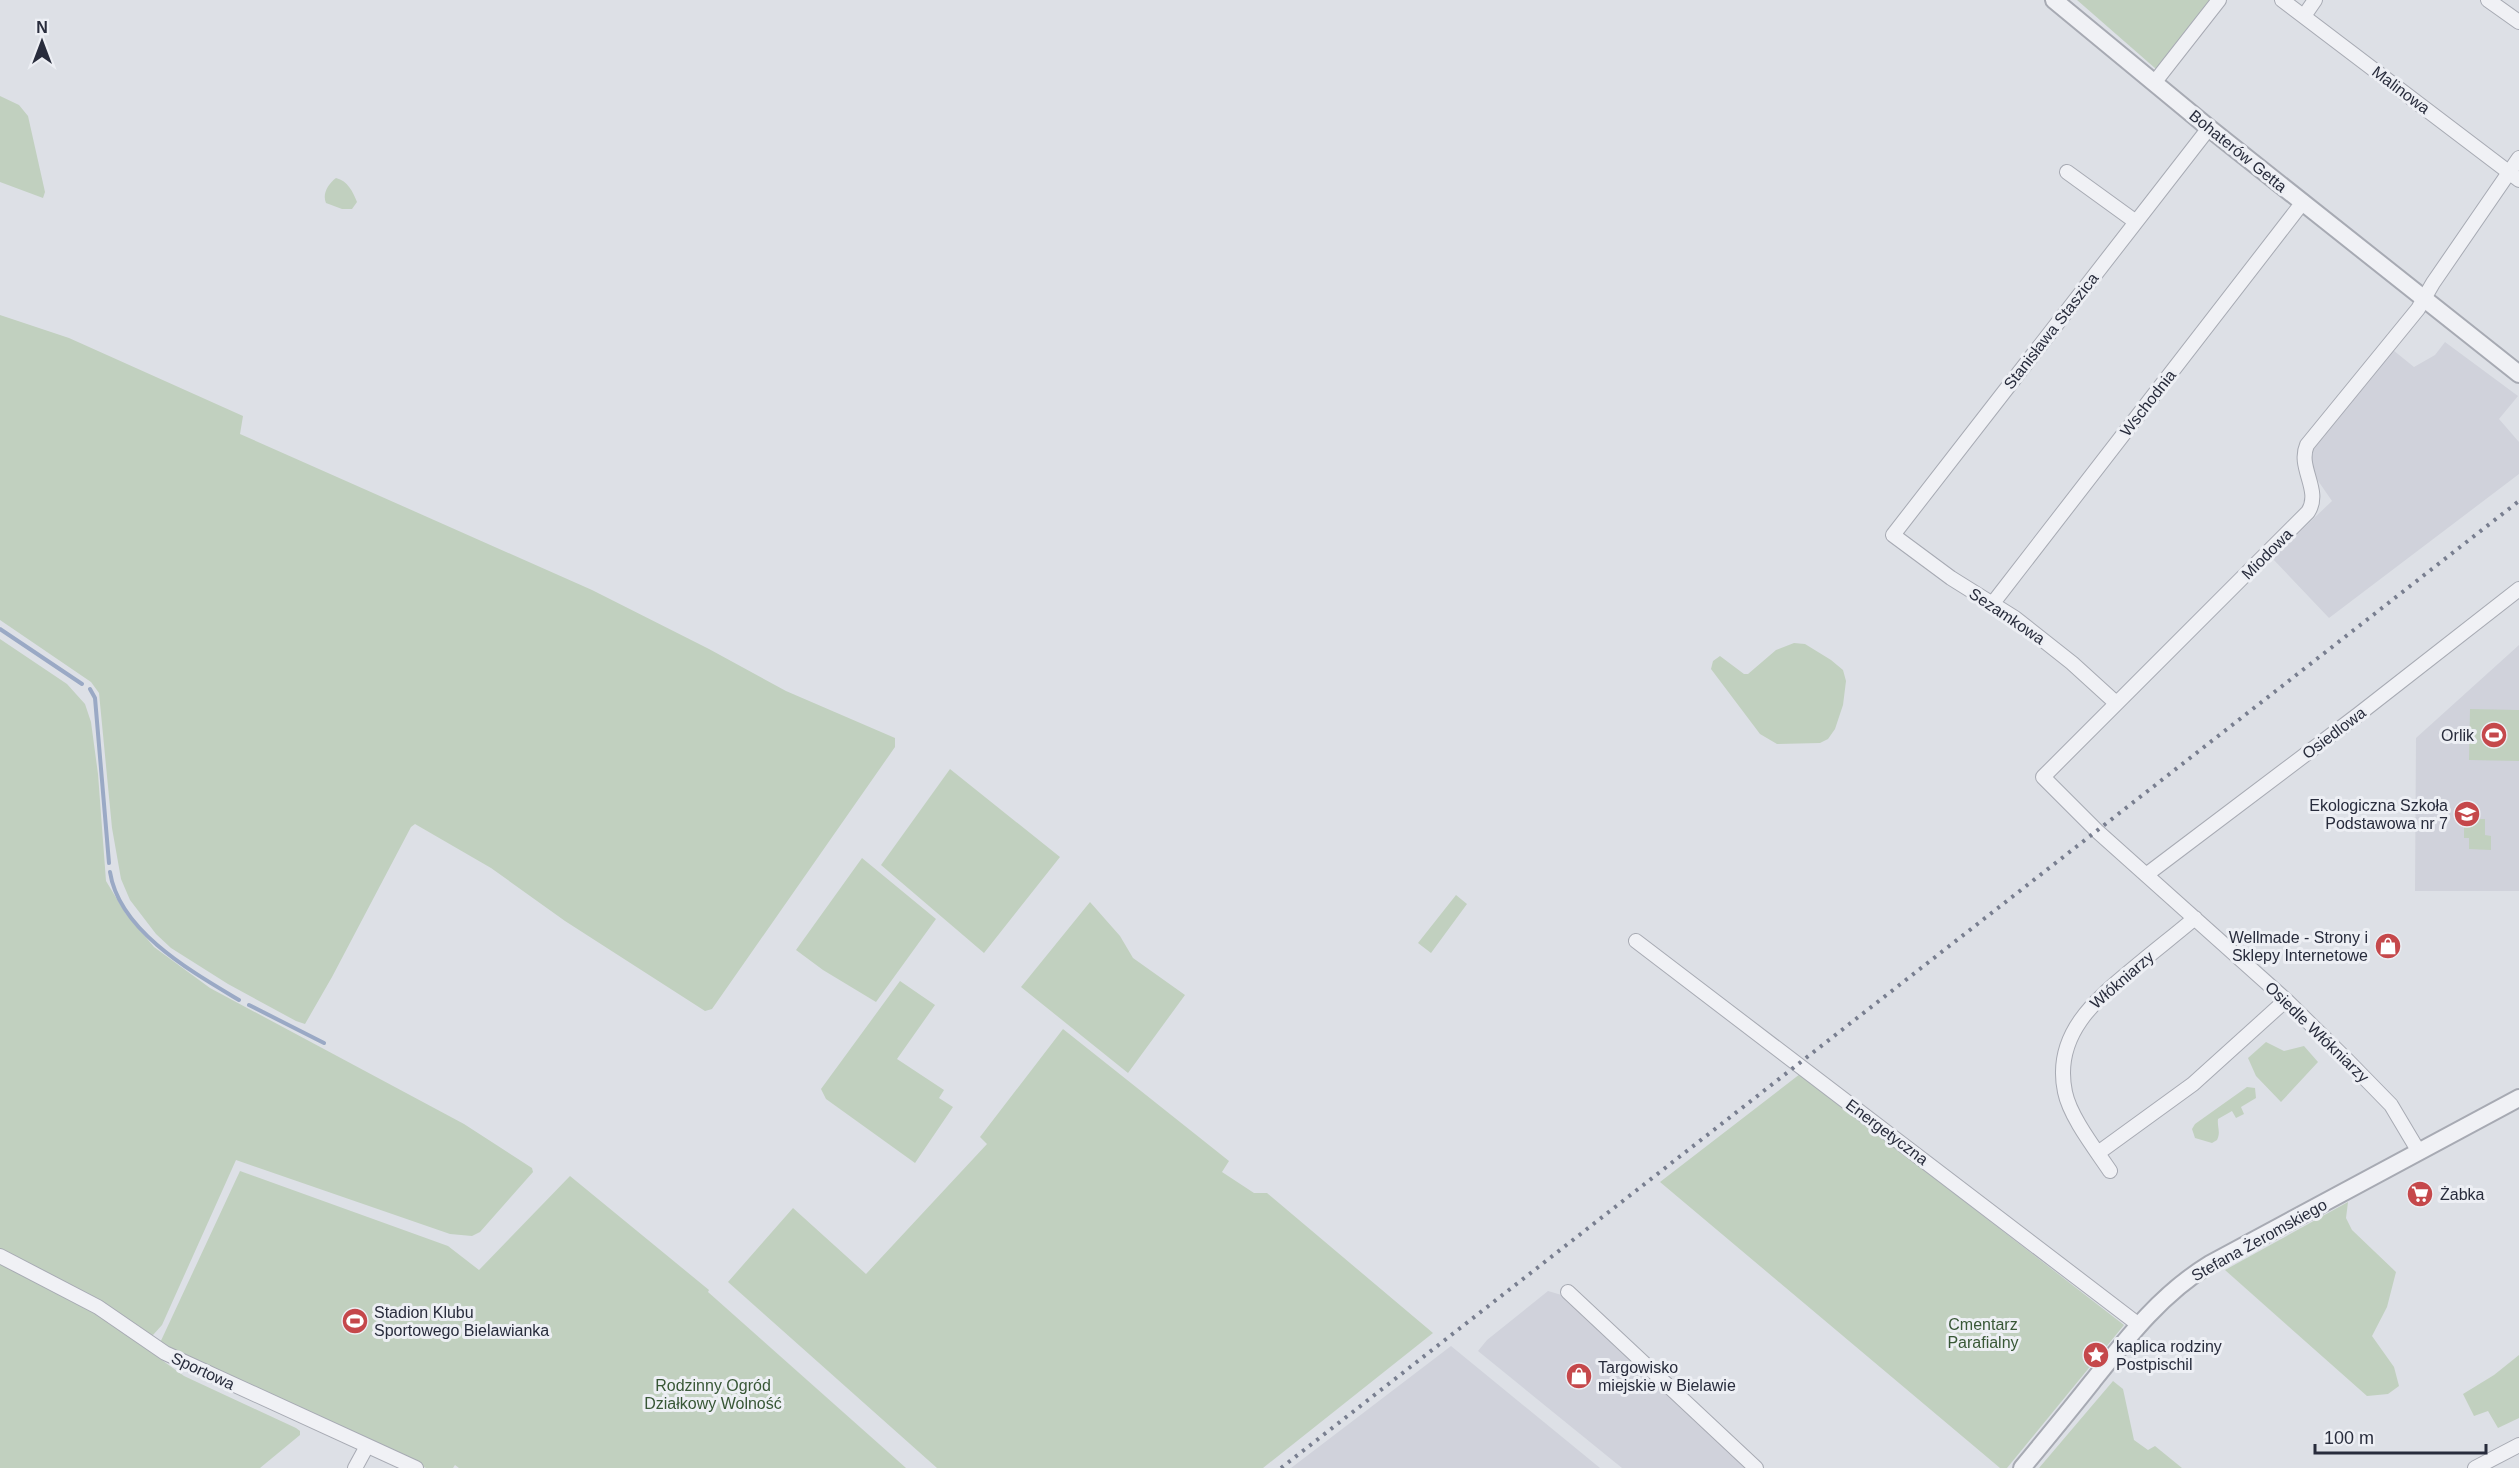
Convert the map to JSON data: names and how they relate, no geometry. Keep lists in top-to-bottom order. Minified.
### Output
{"streets":{"street":["Malinowa","Bohaterów Getta","Stanisława Staszica","Wschodnia","Miodowa","Sezamkowa","Osiedlowa","Włókniarzy","Osiedle Włókniarzy","Energetyczna","Stefana Żeromskiego","Sportowa"]},"crossings":[["Bohaterów Getta","Stanisława Staszica"],["Bohaterów Getta","Wschodnia"],["Bohaterów Getta","Miodowa"],["Stanisława Staszica","Sezamkowa"],["Wschodnia","Sezamkowa"],["Miodowa","Sezamkowa"],["Miodowa","Osiedle Włókniarzy"],["Osiedlowa","Osiedle Włókniarzy"],["Włókniarzy","Osiedle Włókniarzy"],["Osiedle Włókniarzy","Stefana Żeromskiego"],["Energetyczna","Stefana Żeromskiego"]],"parks":["Cmentarz Parafialny","Rodzinny Ogród Działkowy Wolność"],"places":{"sports":["Orlik","Stadion Klubu Sportowego Bielawianka"],"school or university":["Ekologiczna Szkoła Podstawowa nr 7"],"shop":["Wellmade - Strony i Sklepy Internetowe","Targowisko miejskie w Bielawie"],"supermarket":["Żabka"],"place":["kaplica rodziny Postpischil"]},"scale_bar":"100 m","north":"top"}
